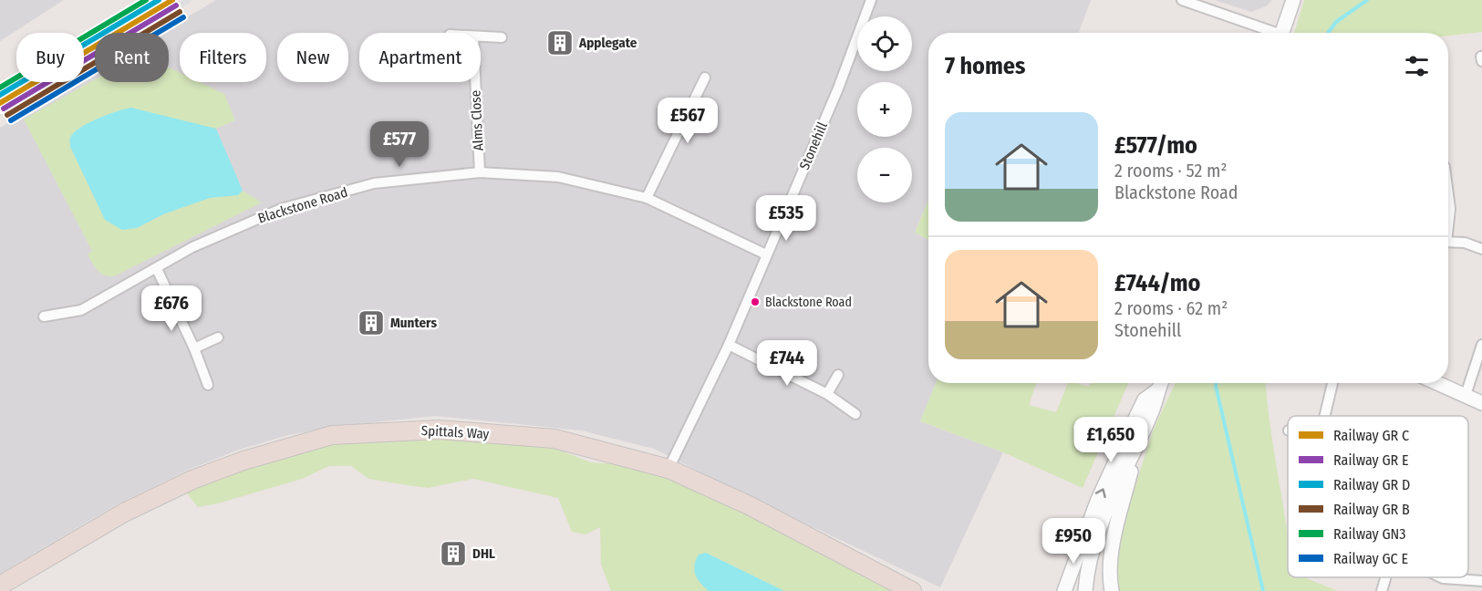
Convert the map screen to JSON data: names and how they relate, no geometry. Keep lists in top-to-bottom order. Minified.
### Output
{"streets":{"highway":["Spittals Way"],"street":["Alms Close","Stonehill","Blackstone Road"]},"crossings":[["Alms Close","Blackstone Road"],["Stonehill","Blackstone Road"],["Stonehill","Spittals Way"]],"places":{"building":["Applegate","Munters","DHL"],"other":["Blackstone Road"]},"lines":["rail line GN3"],"legend":["Railway GR C","Railway GR E","Railway GR D","Railway GR B","Railway GN3","Railway GC E"],"page":{"map_buttons":["+","−"],"chip":["Buy","Rent","Filters","New","Apartment"],"heading":"7 homes","price":["£567","£577","£535","£676","£744","£1,650","£950"],"list":[{"name":"£577/mo","note":"2 rooms · 52 m² · Blackstone Road"},{"name":"£744/mo","note":"2 rooms · 62 m² · Stonehill"}]}}
